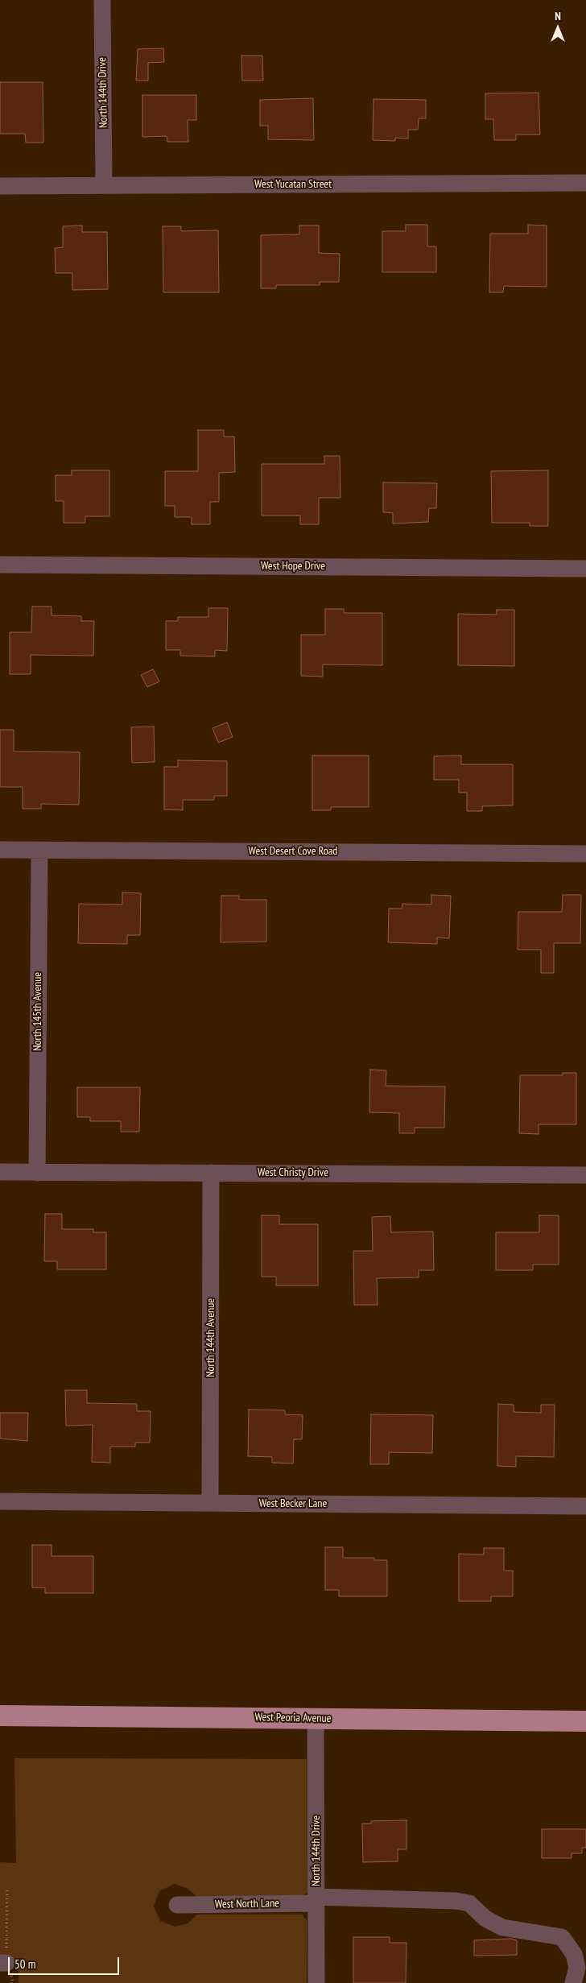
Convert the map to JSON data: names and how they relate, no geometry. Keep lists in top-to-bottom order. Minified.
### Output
{"streets":{"main road":["West Peoria Avenue"],"street":["North 144th Drive","West Yucatan Street","West Hope Drive","West Desert Cove Road","North 145th Avenue","West Christy Drive","North 144th Avenue","West Becker Lane","West North Lane"]},"crossings":[["North 144th Drive","West Yucatan Street"],["North 144th Drive","West Peoria Avenue"],["North 144th Drive","West North Lane"],["West Desert Cove Road","North 145th Avenue"],["North 145th Avenue","West Christy Drive"],["West Christy Drive","North 144th Avenue"],["North 144th Avenue","West Becker Lane"]],"scale_bar":"50 m","north":"top"}
